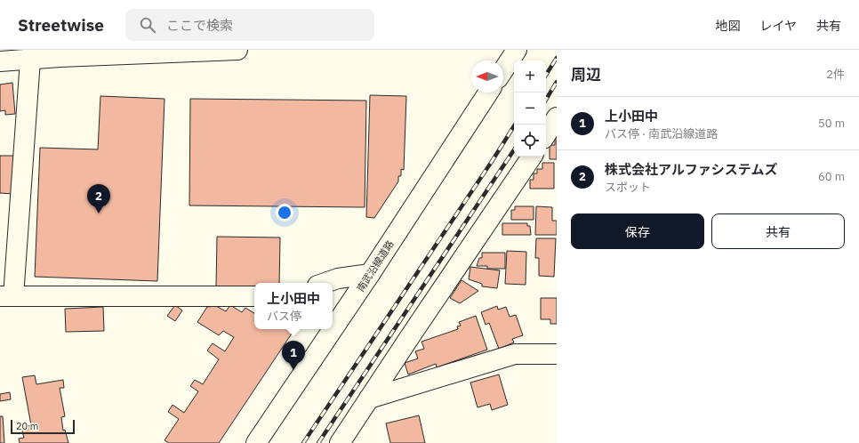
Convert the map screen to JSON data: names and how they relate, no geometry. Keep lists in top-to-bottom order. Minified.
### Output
{"streets":{"street":["南武沿線道路"]},"scale_bar":"20 m","north":"left","page":{"header":"Streetwise","search":"ここで検索","nav":["地図","レイヤ","共有"],"heading":["周辺","2件"],"map_buttons":["+","−"],"list":[{"mark":"1","name":"上小田中","note":"バス停 · 南武沿線道路","value":"50 m"},{"mark":"2","name":"株式会社アルファシステムズ","note":"スポット","value":"60 m"}],"pins":["2","1"],"buttons":["保存","共有"],"popup":["上小田中","バス停"],"scale":"20 m"}}
